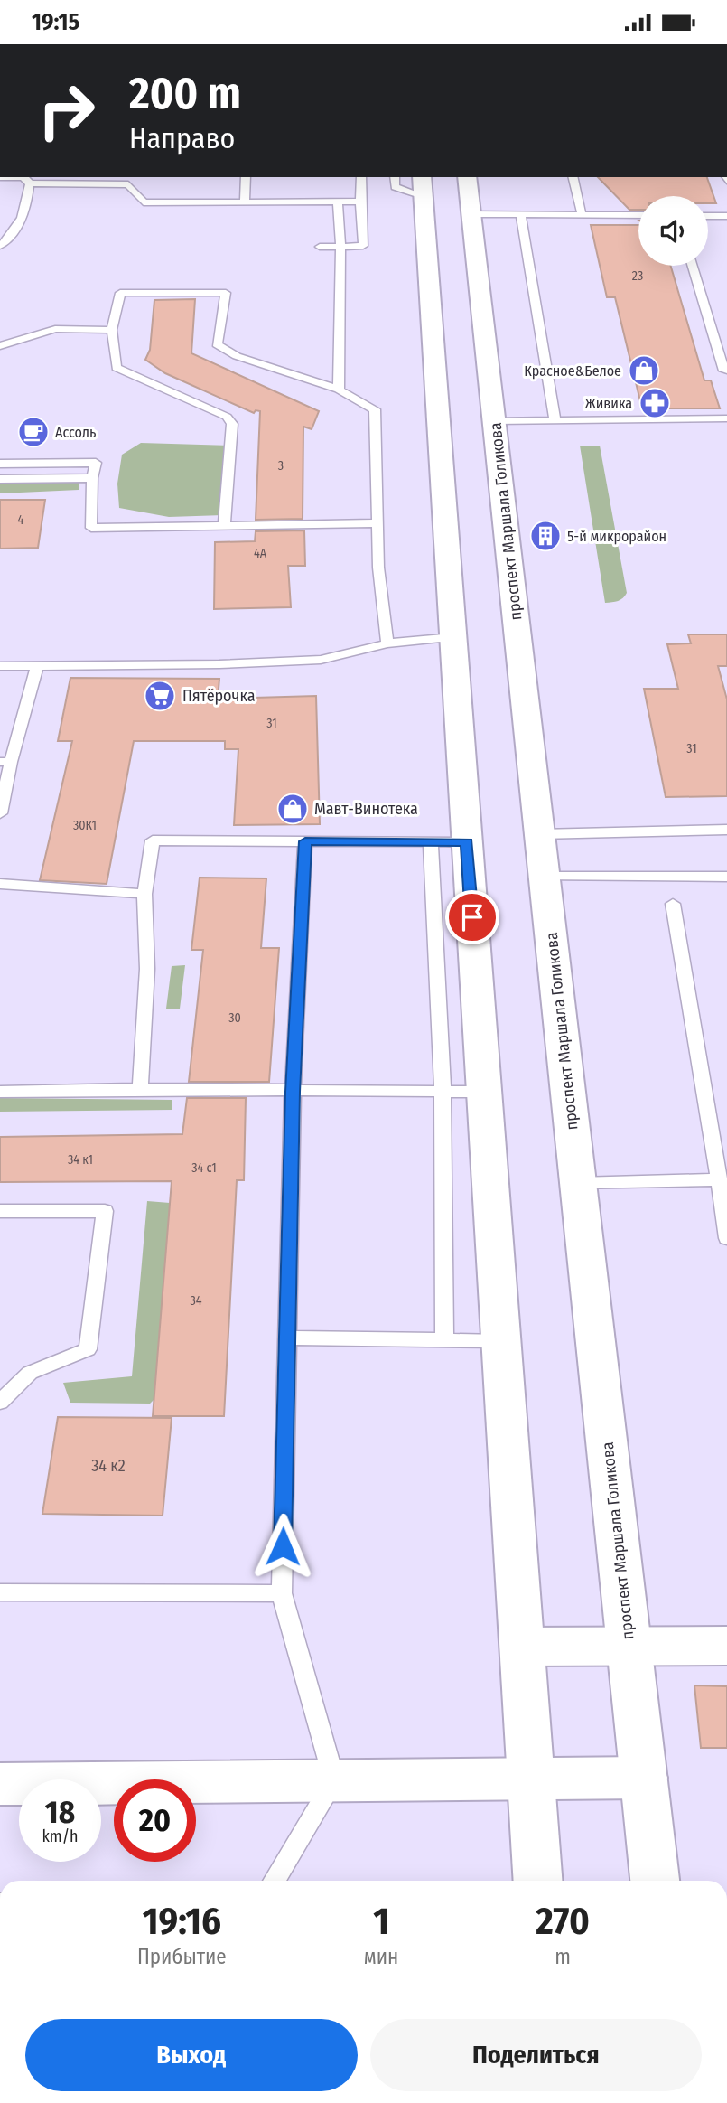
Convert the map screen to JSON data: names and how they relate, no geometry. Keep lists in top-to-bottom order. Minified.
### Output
{"streets":{"main road":["проспект Маршала Голикова"]},"places":{"shop":["Красное&Белое","Мавт-Винотека"],"pharmacy":["Живика"],"cafe":["Ассоль"],"building":["5-й микрорайон"],"supermarket":["Пятёрочка"]},"house_numbers":["23","3","4","4А","31","31","30К1","30","34 к1","34 с1","34","34 к2"],"page":{"status":"19:15","turn":["200 m","Направо"],"speed":"18 km/h","limit":"20","eta":["19:16","Прибытие","1","мин","270","m"],"buttons":["Выход","Поделиться"]}}
